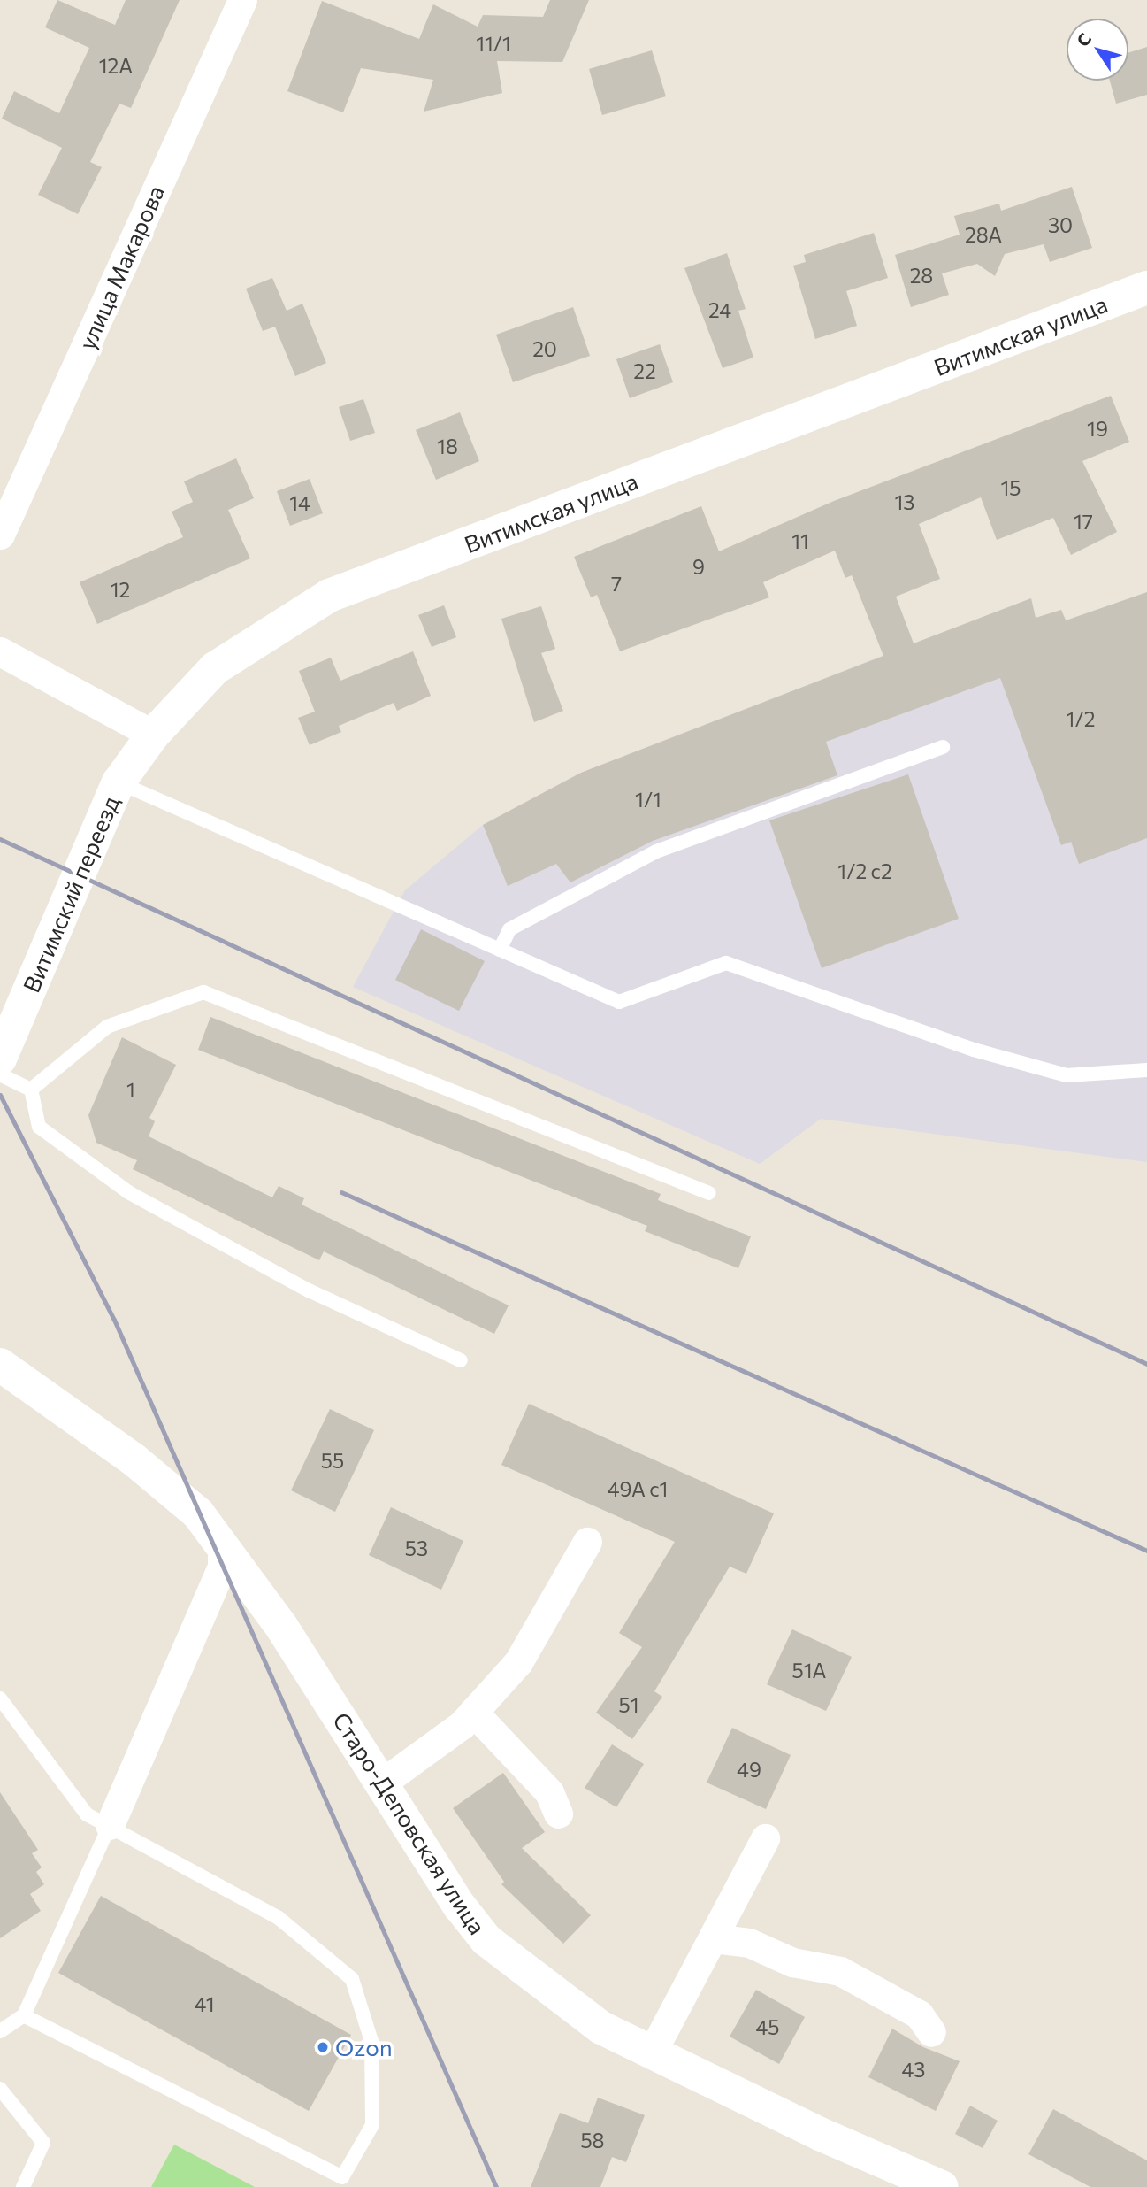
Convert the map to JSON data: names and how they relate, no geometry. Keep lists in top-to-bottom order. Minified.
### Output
{"streets":{"street":["улица Макарова","Витимская улица","Витимский переезд","Старо-Деповская улица"]},"crossings":[["Витимская улица","Витимский переезд"]],"places":["Ozon"],"house_numbers":["11/1","12А","30","28А","28","24","20","22","19","18","15","13","14","17","11","9","7","12","1/2","1/1","1/2 с2","1","55","49А с1","53","51А","51","49","41","45","43","58"],"north":"top left"}
